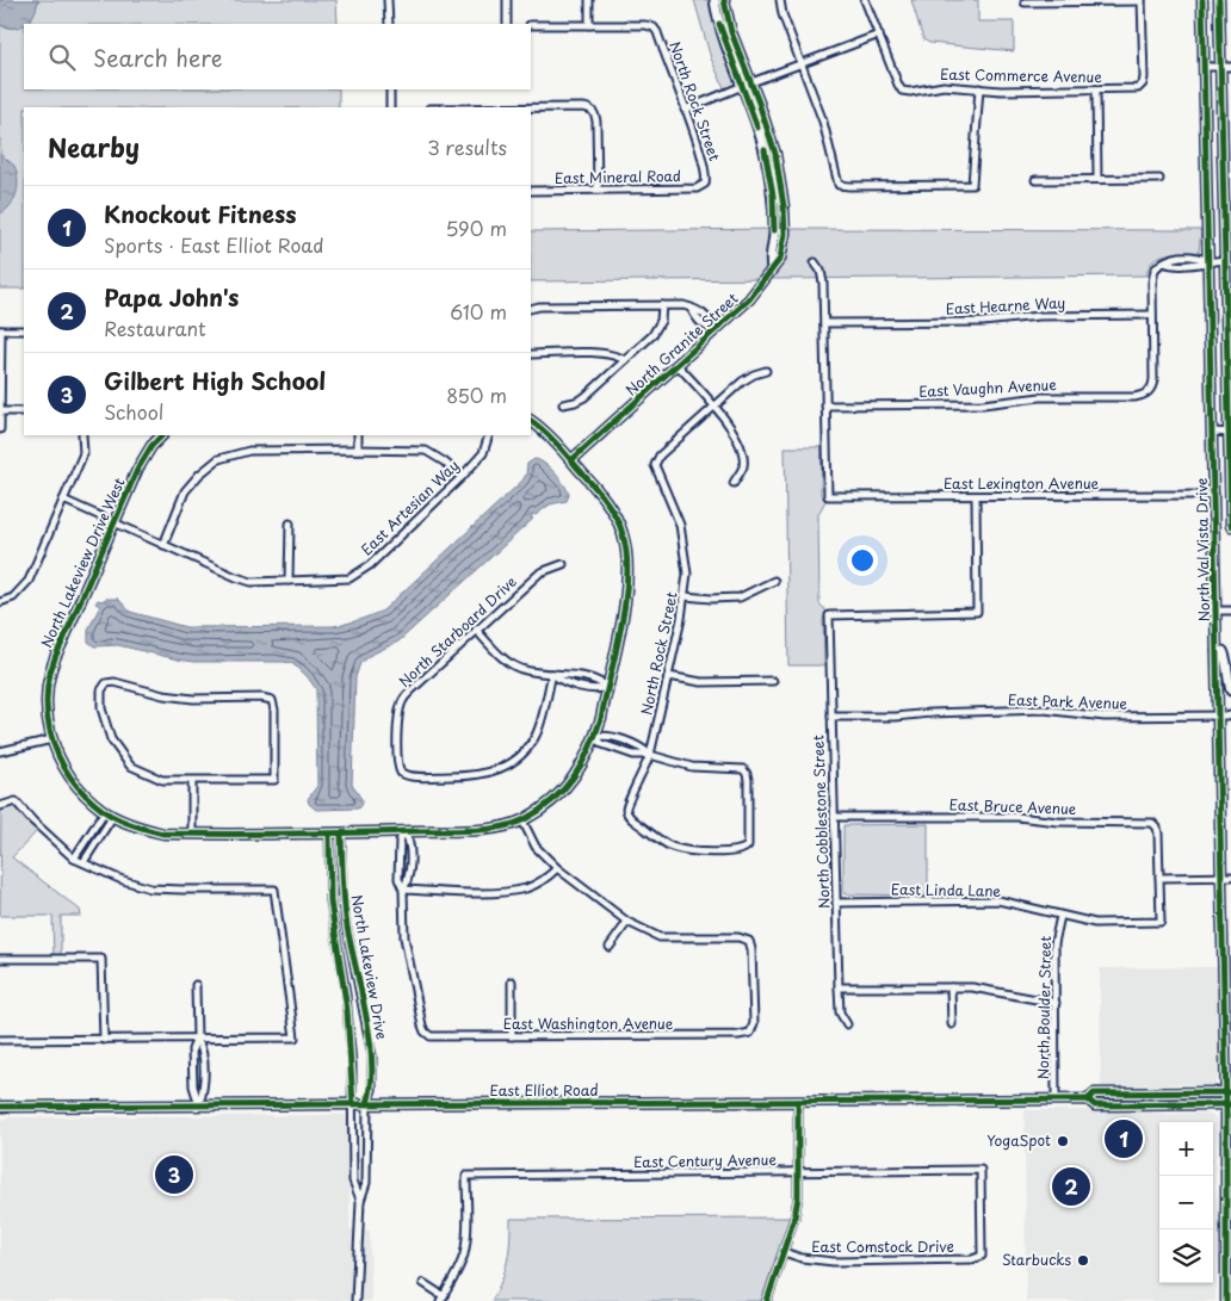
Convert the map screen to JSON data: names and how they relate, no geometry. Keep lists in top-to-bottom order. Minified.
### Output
{"streets":{"main road":["North Granite Street","North Val Vista Drive","North Lakeview Drive West","East Elliot Road"],"street":["East Commerce Avenue","North Rock Street","East Mineral Road","East Hearne Way","East Vaughn Avenue","East Lexington Avenue","East Artesian Way","North Starboard Drive","East Park Avenue","East Bruce Avenue","North Cobblestone Street","East Linda Lane","North Lakeview Drive","North Boulder Street","East Washington Avenue","East Century Avenue","East Comstock Drive"]},"crossings":[["North Rock Street","East Mineral Road"],["East Hearne Way","East Vaughn Avenue"],["North Granite Street","North Lakeview Drive West"],["East Vaughn Avenue","East Lexington Avenue"],["East Lexington Avenue","North Val Vista Drive"],["East Lexington Avenue","North Cobblestone Street"],["East Artesian Way","North Lakeview Drive West"],["North Val Vista Drive","East Park Avenue"],["North Val Vista Drive","East Elliot Road"],["North Lakeview Drive West","North Lakeview Drive"],["East Park Avenue","North Cobblestone Street"],["East Bruce Avenue","North Cobblestone Street"],["East Bruce Avenue","East Linda Lane"],["North Cobblestone Street","East Linda Lane"],["East Linda Lane","North Boulder Street"],["North Lakeview Drive","East Elliot Road"],["North Boulder Street","East Elliot Road"],["East Century Avenue","East Comstock Drive"]],"places":["YogaSpot","Starbucks"],"page":{"search":"Search here","heading":["Nearby","3 results"],"list":[{"mark":"1","name":"Knockout Fitness","note":"Sports · East Elliot Road","value":"590 m"},{"mark":"2","name":"Papa John's","note":"Restaurant","value":"610 m"},{"mark":"3","name":"Gilbert High School","note":"School","value":"850 m"}],"pins":["1","3","2"],"map_buttons":["+","−"]}}
